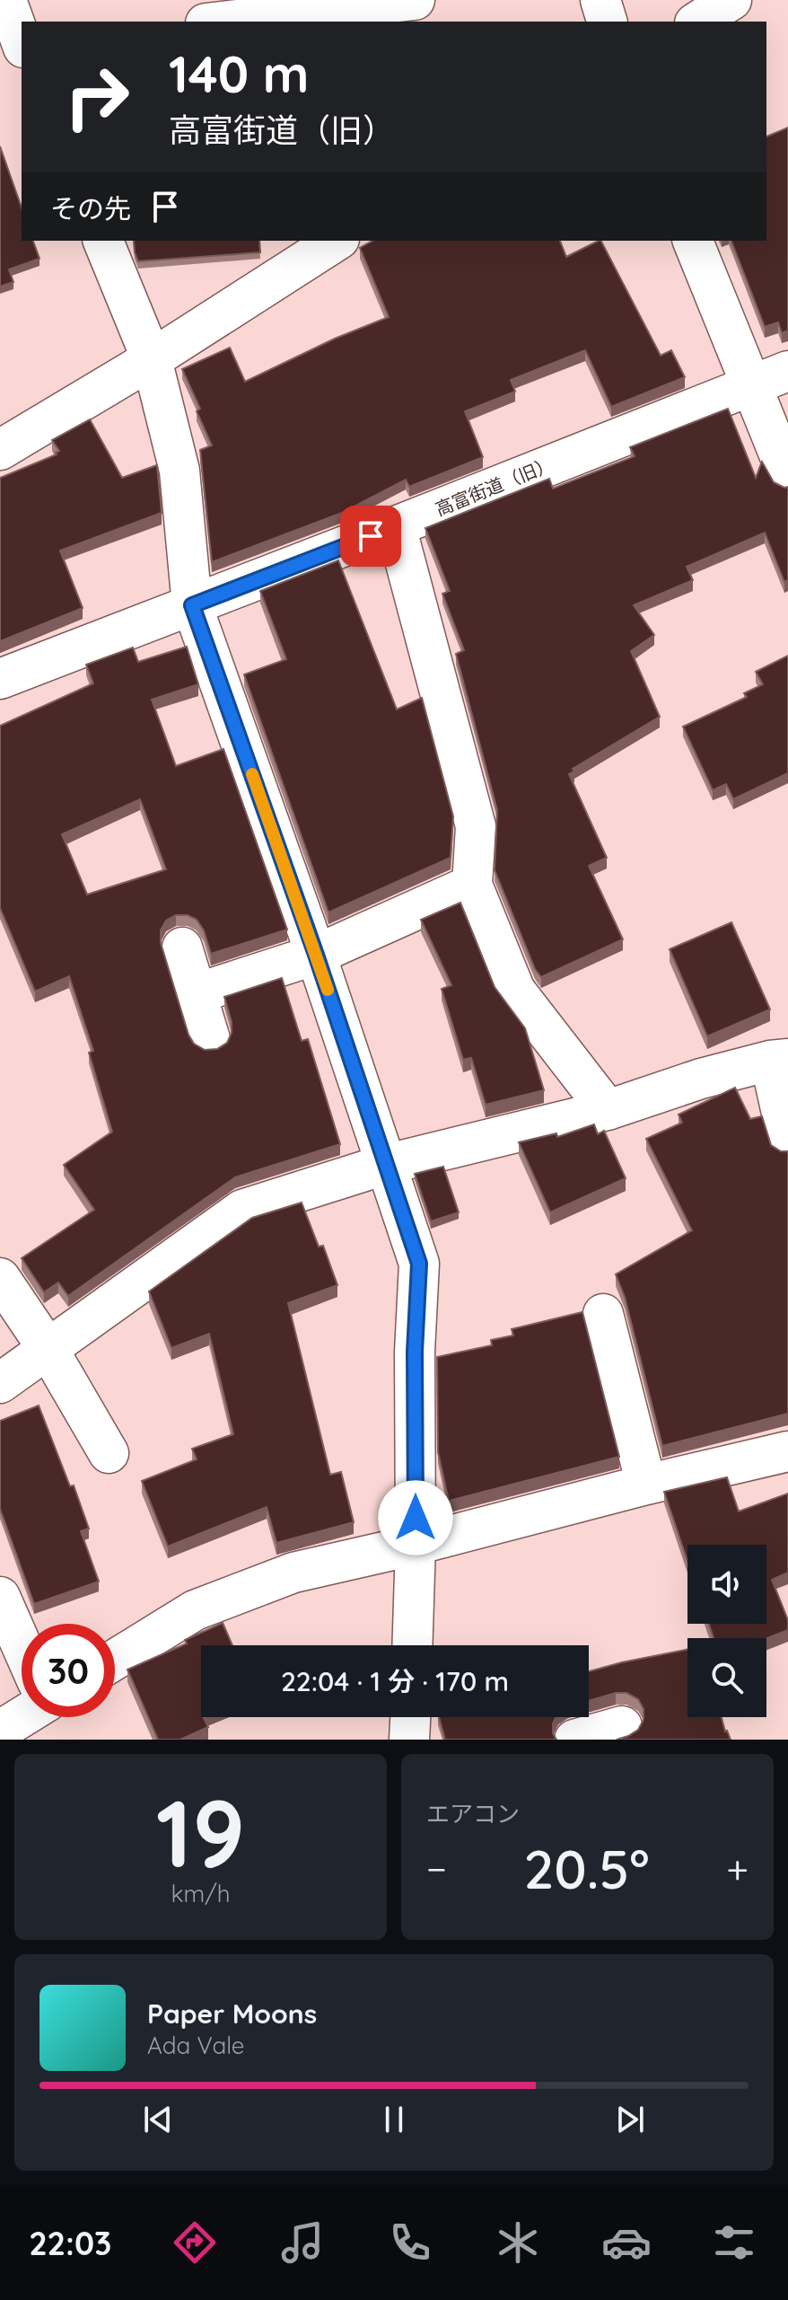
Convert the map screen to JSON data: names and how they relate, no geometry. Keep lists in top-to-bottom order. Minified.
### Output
{"streets":{"street":["高富街道（旧）"]},"page":{"turn":["140 m","高富街道（旧）"],"then":"その先","limit":"30","trip":"22:04 · 1 分 · 170 m","tile":[["19","km/h"],"エアコン"],"heat":["−","20.5°","+"],"song":["Paper Moons","Ada Vale"],"tabs":"22:03"}}
